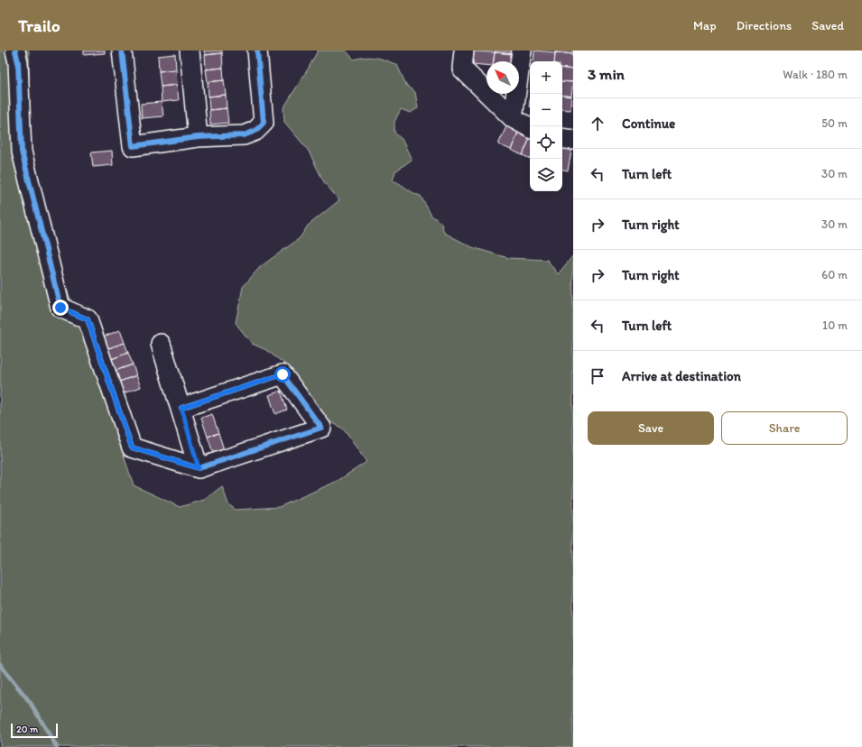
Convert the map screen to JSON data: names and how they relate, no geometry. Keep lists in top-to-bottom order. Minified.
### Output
{"scale_bar":"20 m","north":"top left","page":{"header":"Trailo","nav":["Map","Directions","Saved"],"heading":["3 min","Walk · 180 m"],"map_buttons":["+","−"],"list":[["Continue","50 m"],["Turn left","30 m"],["Turn right","30 m"],["Turn right","60 m"],["Turn left","10 m"],"Arrive at destination"],"buttons":["Save","Share"],"scale":"20 m"}}
